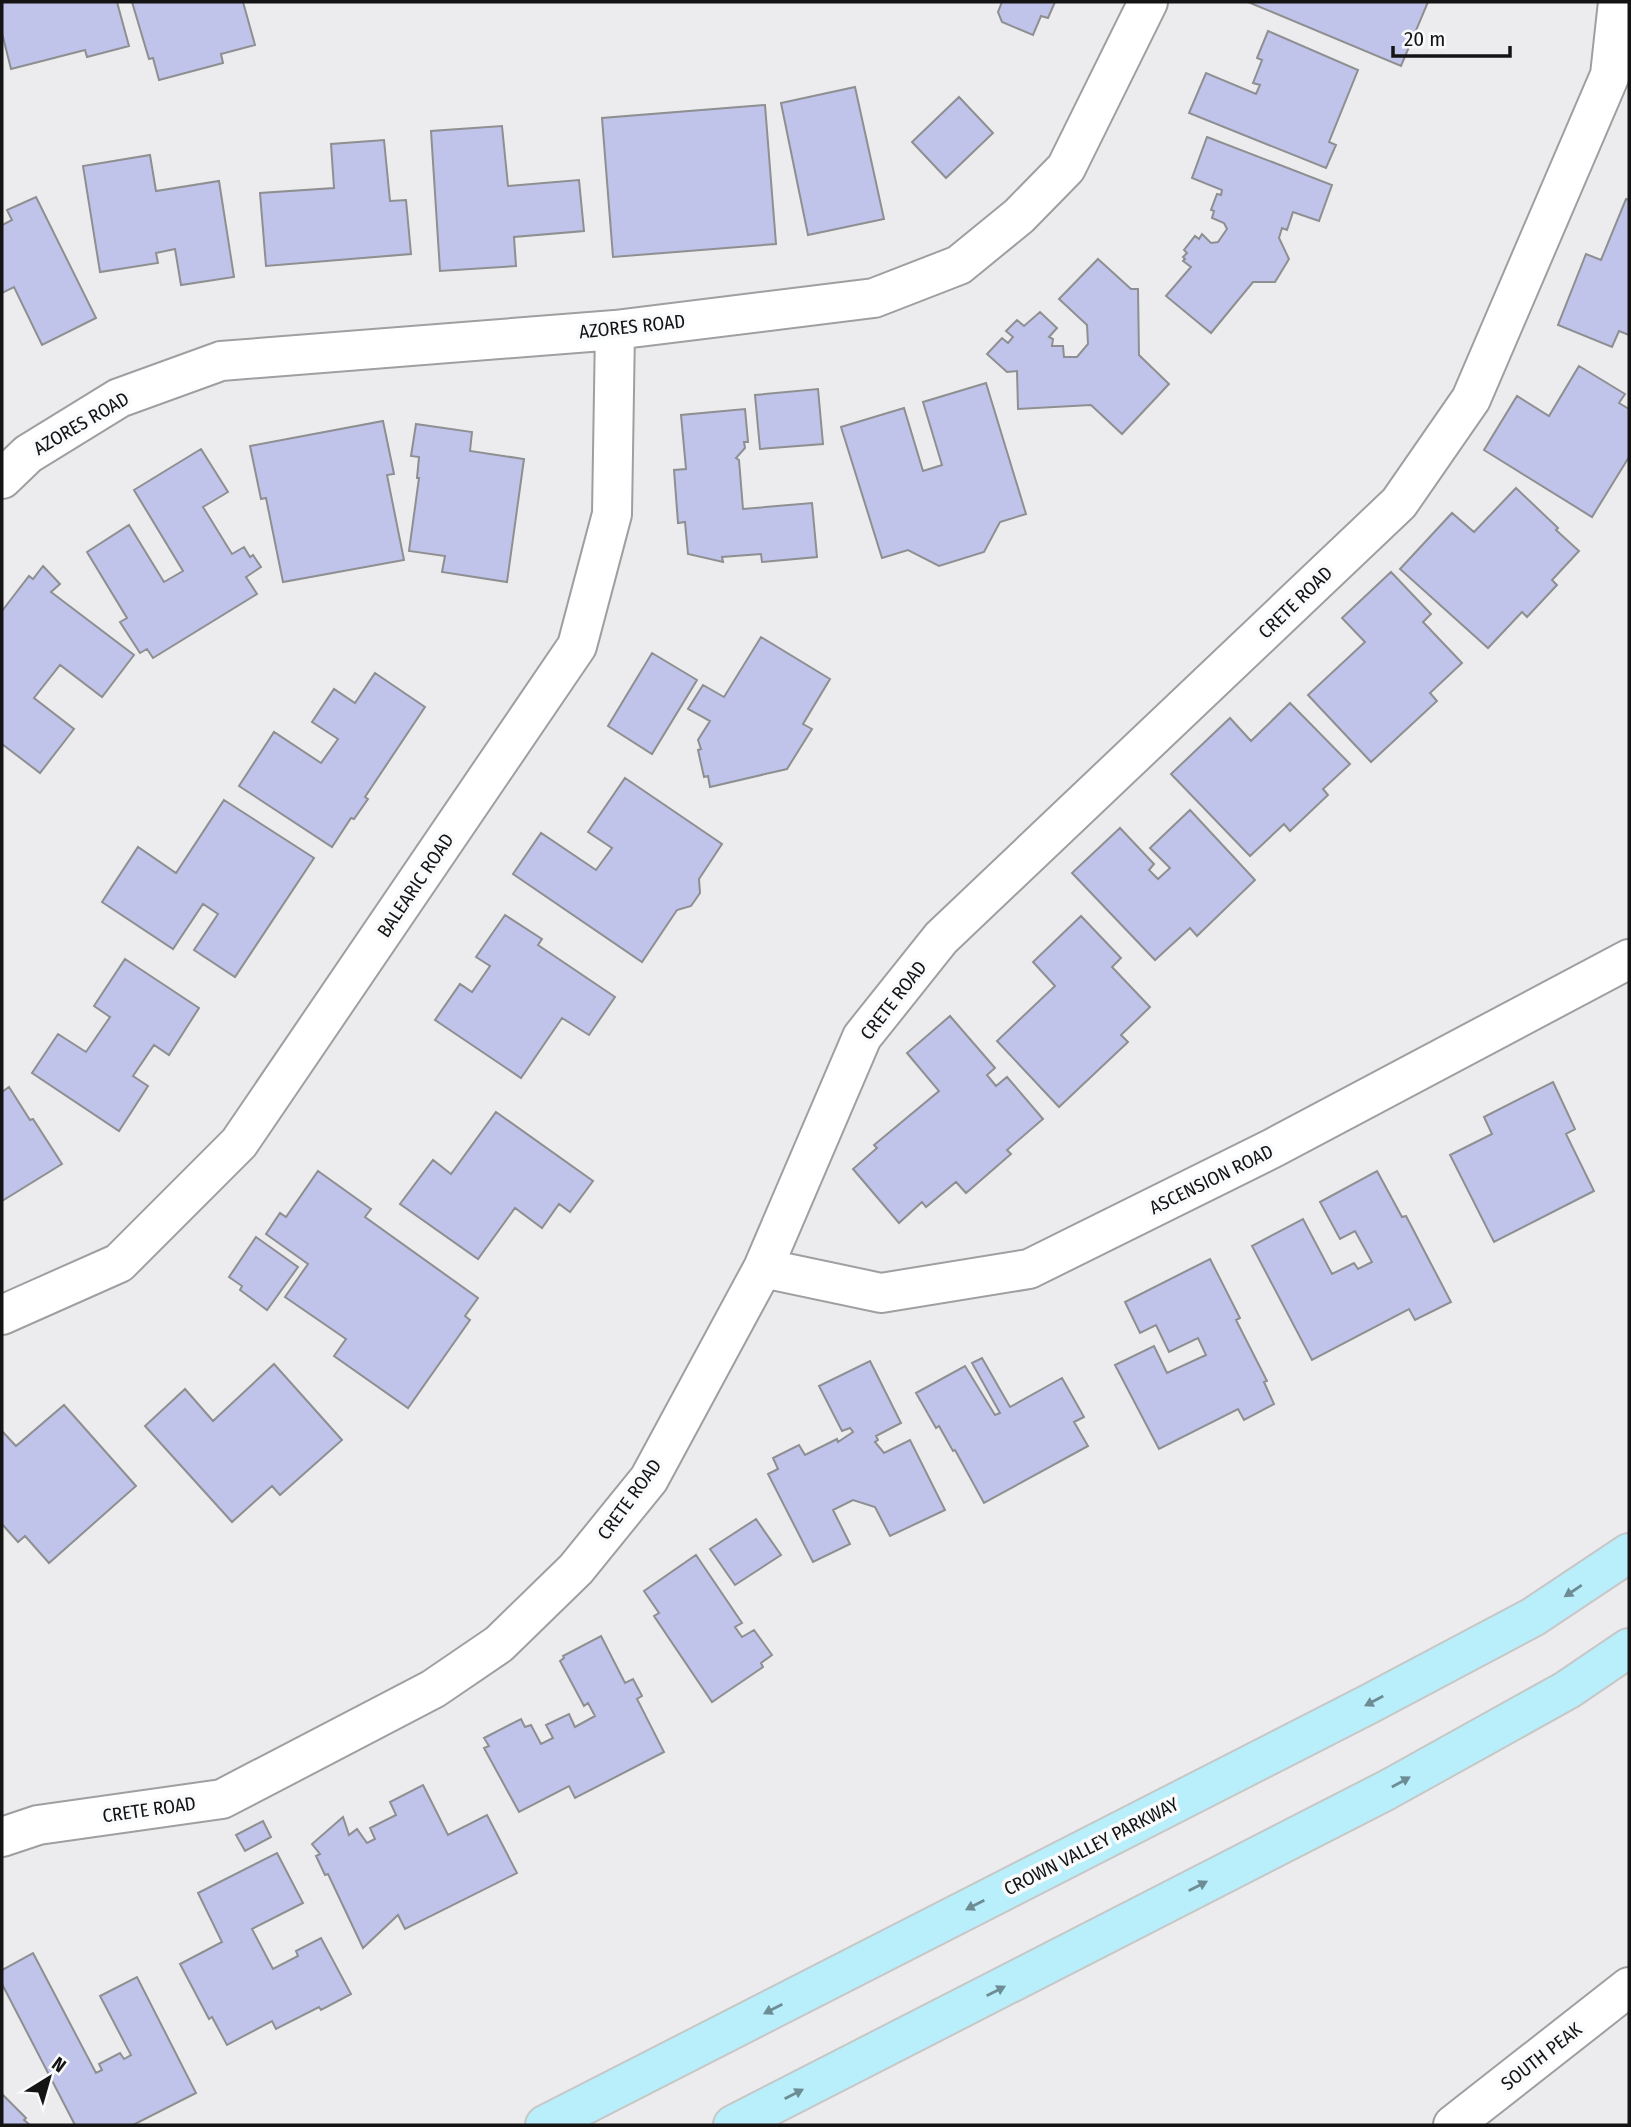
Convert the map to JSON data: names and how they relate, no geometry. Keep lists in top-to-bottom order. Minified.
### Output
{"streets":{"main road":["CROWN VALLEY PARKWAY"],"street":["AZORES ROAD","CRETE ROAD","BALEARIC ROAD","ASCENSION ROAD","SOUTH PEAK"]},"crossings":[["AZORES ROAD","BALEARIC ROAD"],["CRETE ROAD","ASCENSION ROAD"]],"scale_bar":"20 m","north":"top right"}
